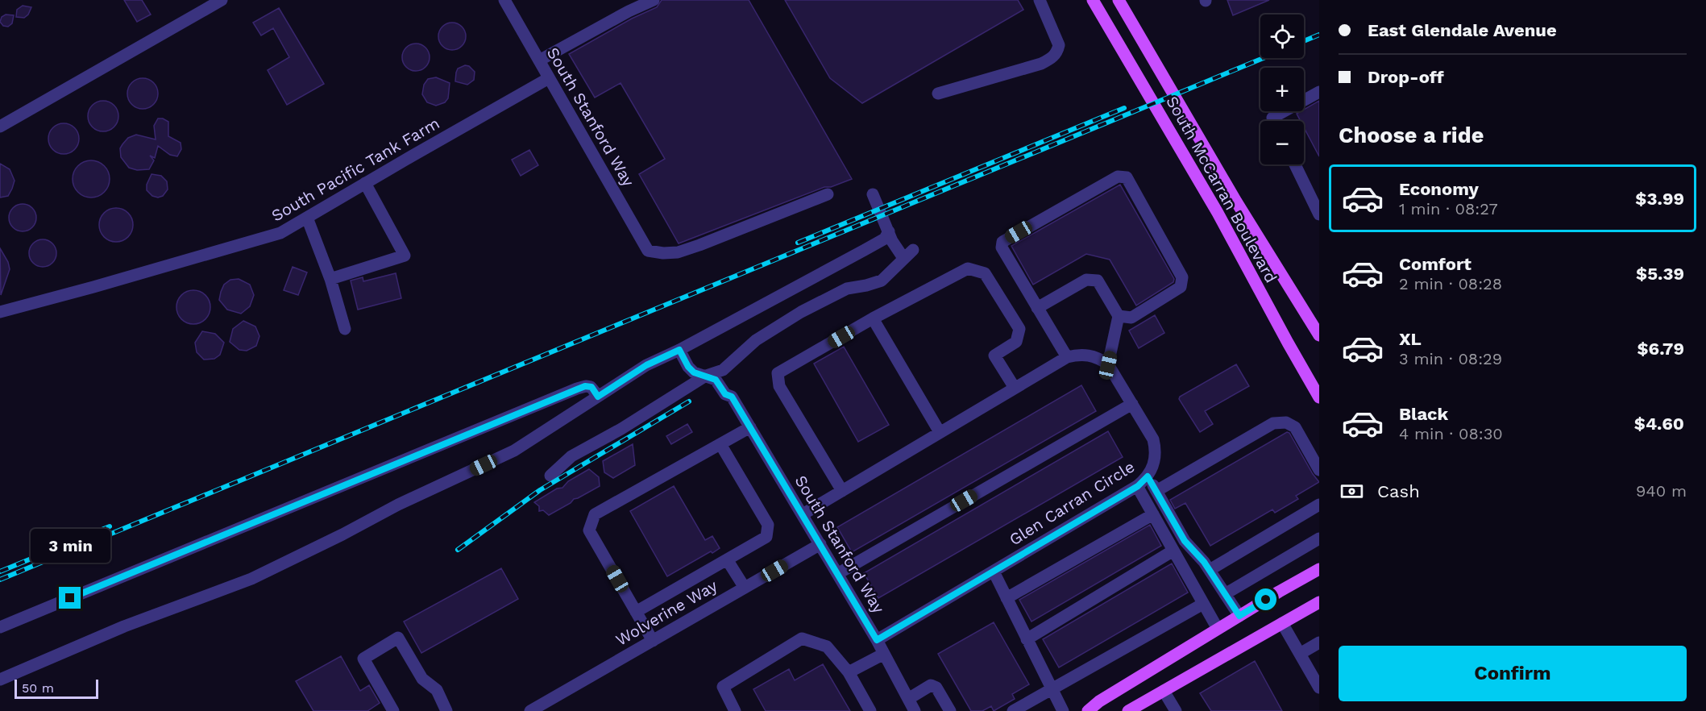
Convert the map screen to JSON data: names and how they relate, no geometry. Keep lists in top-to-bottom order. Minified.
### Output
{"streets":{"main road":["South McCarran Boulevard"],"street":["South Stanford Way","South Pacific Tank Farm","Glen Carran Circle","Wolverine Way"]},"crossings":[["South Stanford Way","South Pacific Tank Farm"],["South Stanford Way","Glen Carran Circle"],["South Stanford Way","Wolverine Way"]],"scale_bar":"50 m","page":{"banner":["East Glendale Avenue","Drop-off"],"map_buttons":["+","−"],"heading":"Choose a ride","list":[{"name":"Economy","note":"1 min · 08:27","value":"$3.99"},{"name":"Comfort","note":"2 min · 08:28","value":"$5.39"},{"name":"XL","note":"3 min · 08:29","value":"$6.79"},{"name":"Black","note":"4 min · 08:30","value":"$4.60"}],"pay":["Cash","940 m"],"bubble":"3 min","buttons":"Confirm","scale":"50 m"}}
